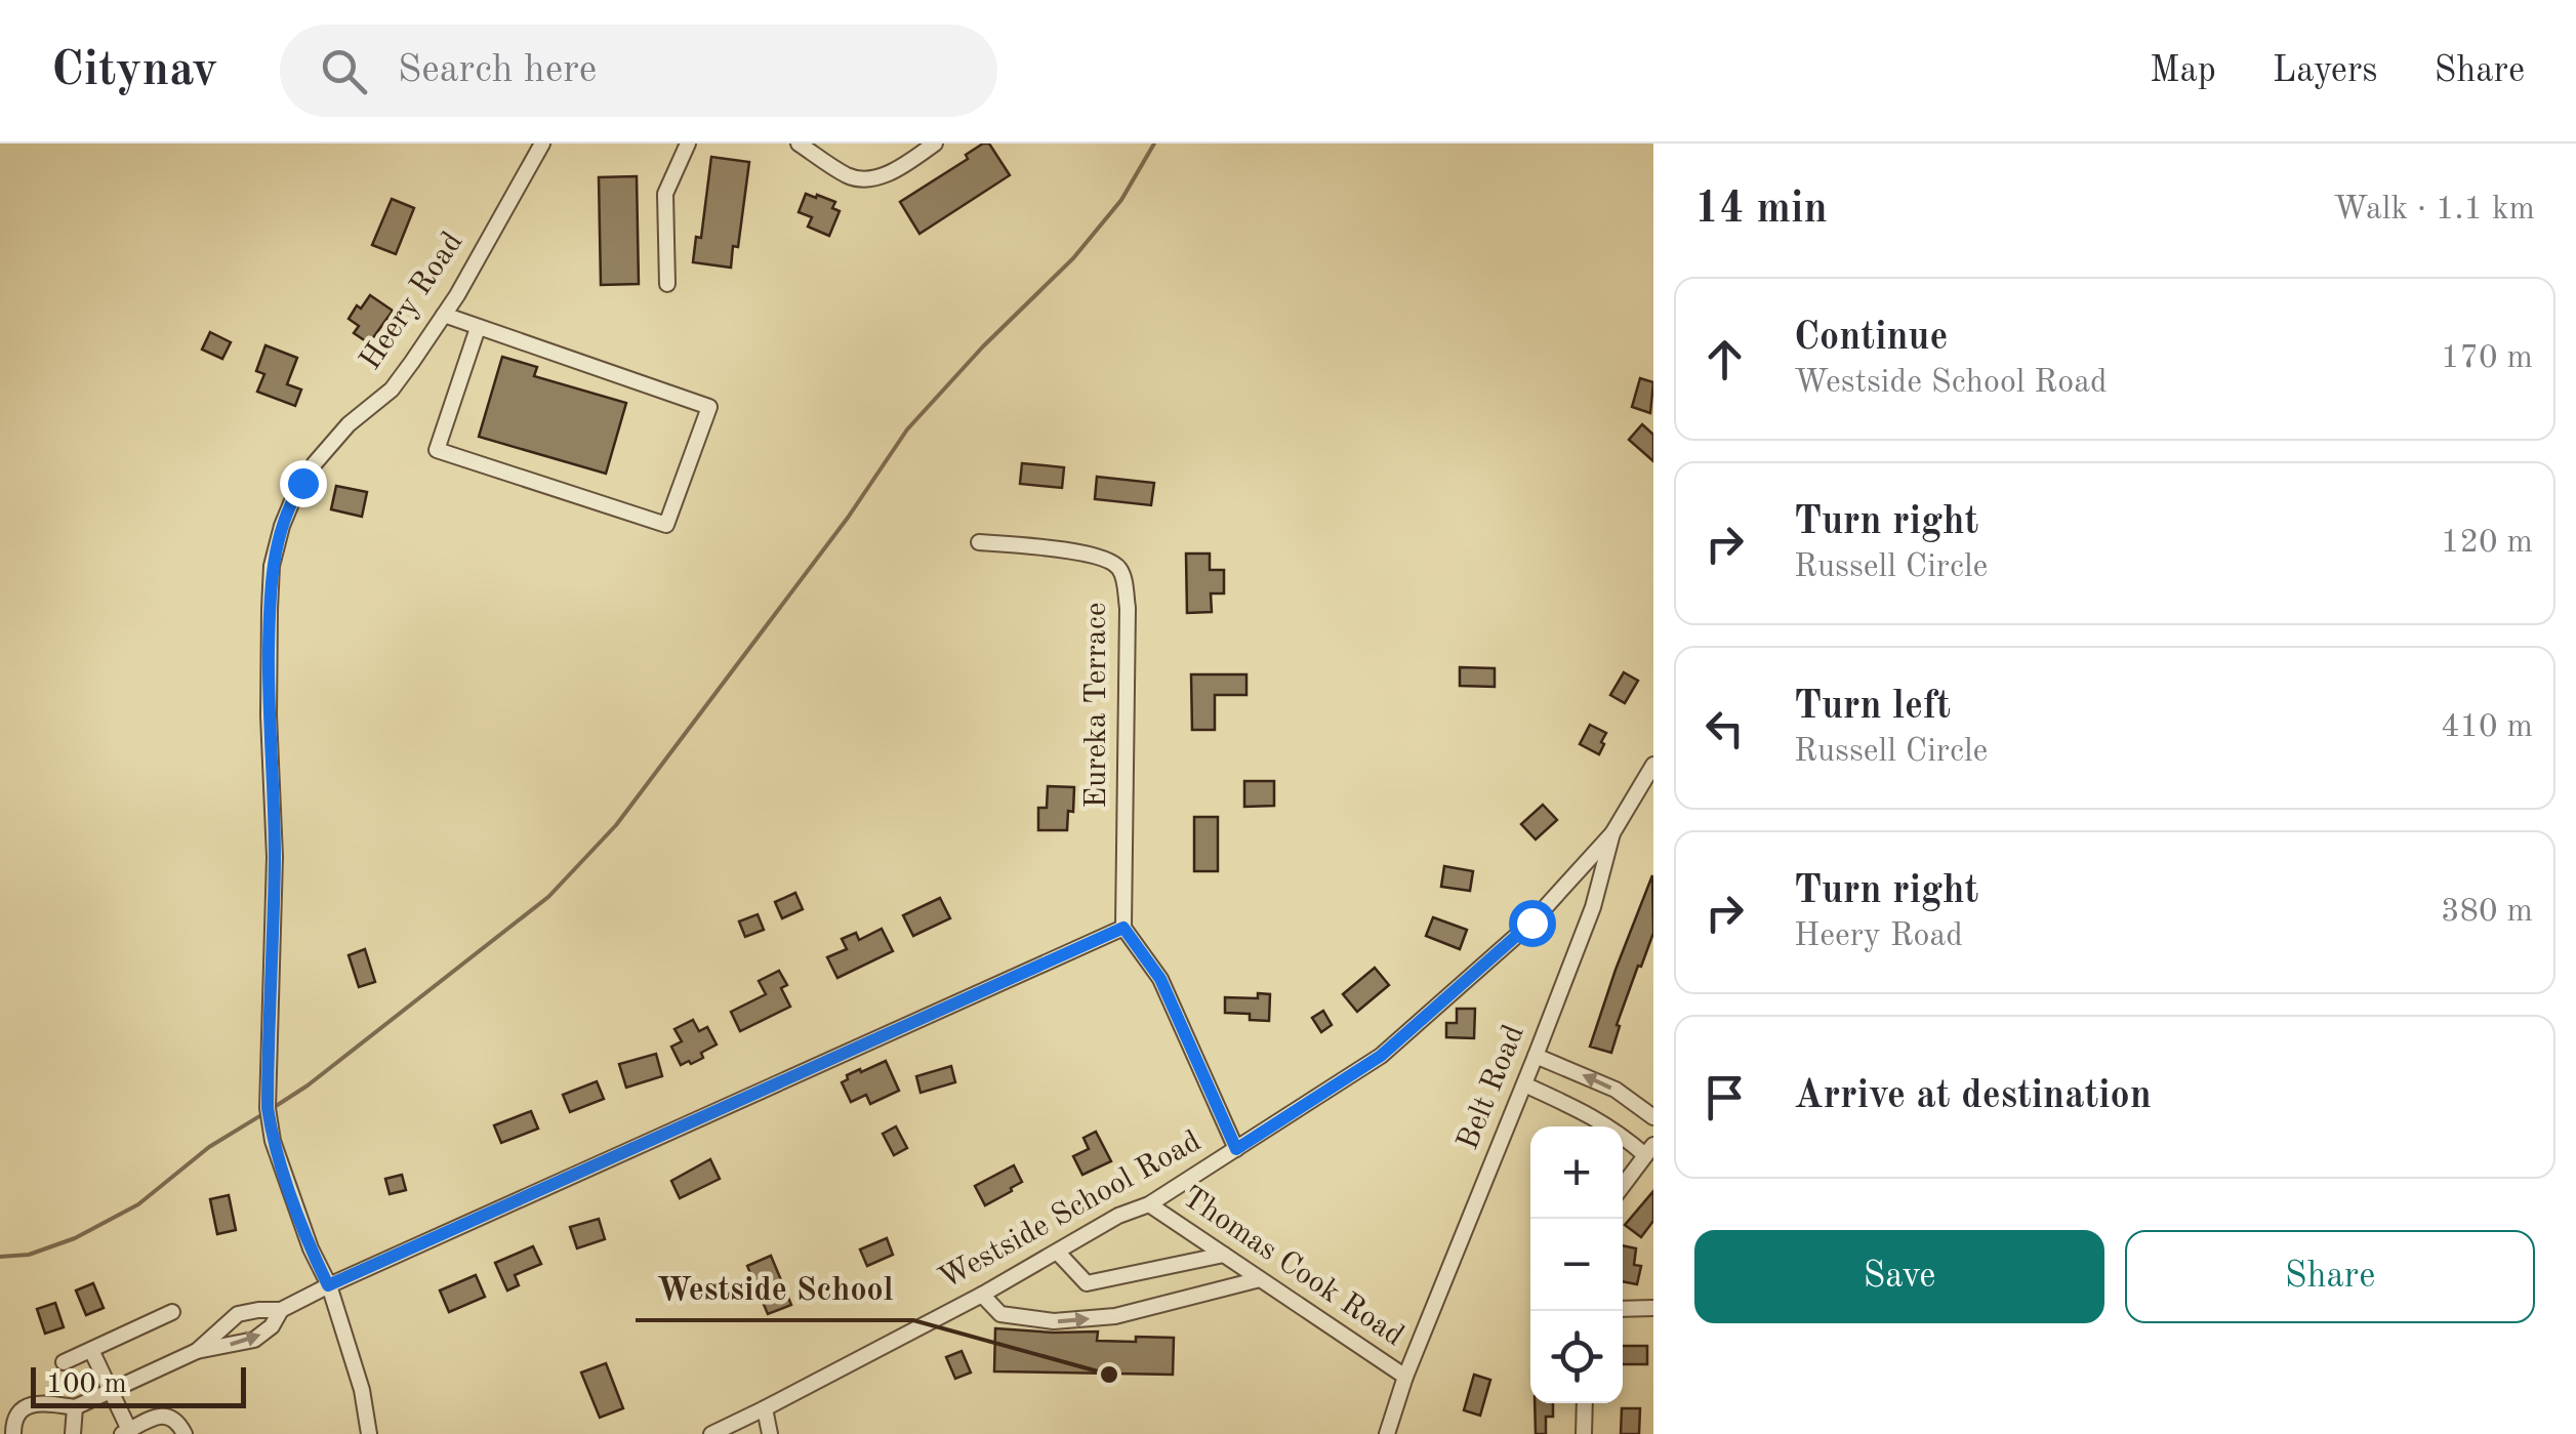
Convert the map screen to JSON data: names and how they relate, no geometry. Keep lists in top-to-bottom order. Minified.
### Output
{"streets":{"street":["Heery Road","Eureka Terrace","Belt Road","Westside School Road","Thomas Cook Road"]},"crossings":[["Belt Road","Westside School Road"],["Belt Road","Thomas Cook Road"],["Westside School Road","Thomas Cook Road"]],"places":["Westside School"],"scale_bar":"100 m","page":{"header":"Citynav","search":"Search here","nav":["Map","Layers","Share"],"heading":["14 min","Walk · 1.1 km"],"list":[["Continue","Westside School Road","170 m"],["Turn right","Russell Circle","120 m"],["Turn left","Russell Circle","410 m"],["Turn right","Heery Road","380 m"],"Arrive at destination"],"map_buttons":["+","−"],"buttons":["Save","Share"],"scale":"100 m"}}
